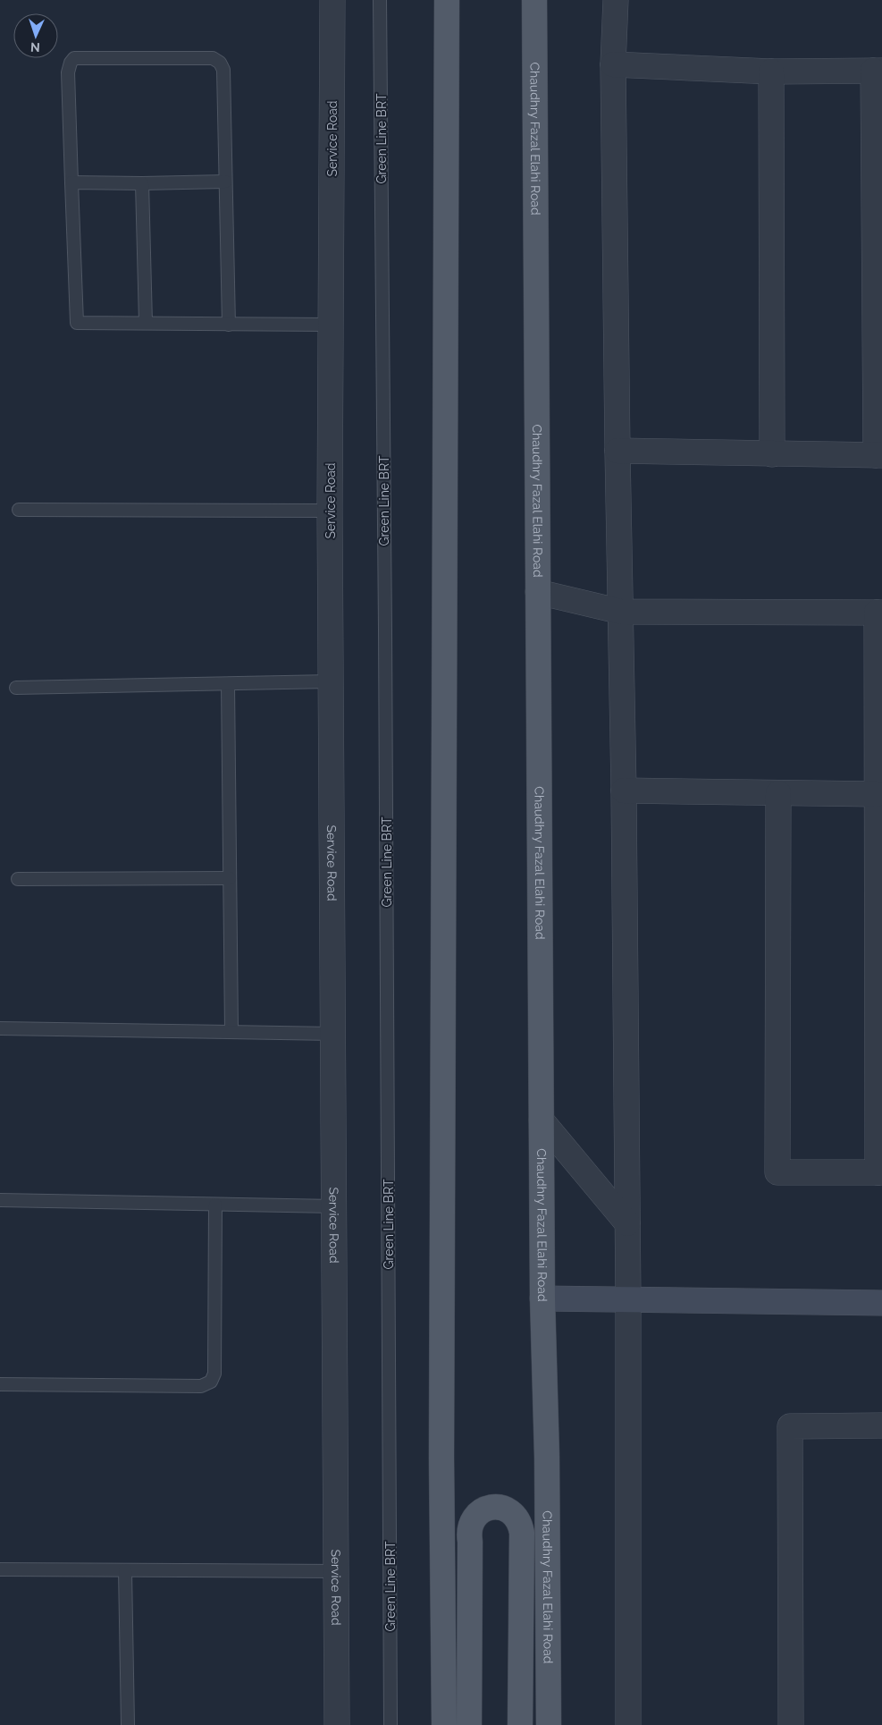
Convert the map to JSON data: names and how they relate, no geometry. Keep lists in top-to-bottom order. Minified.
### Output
{"streets":{"main road":["Chaudhry Fazal Elahi Road"],"street":["Service Road"],"lane":["Green Line BRT"]},"north":"bottom"}
